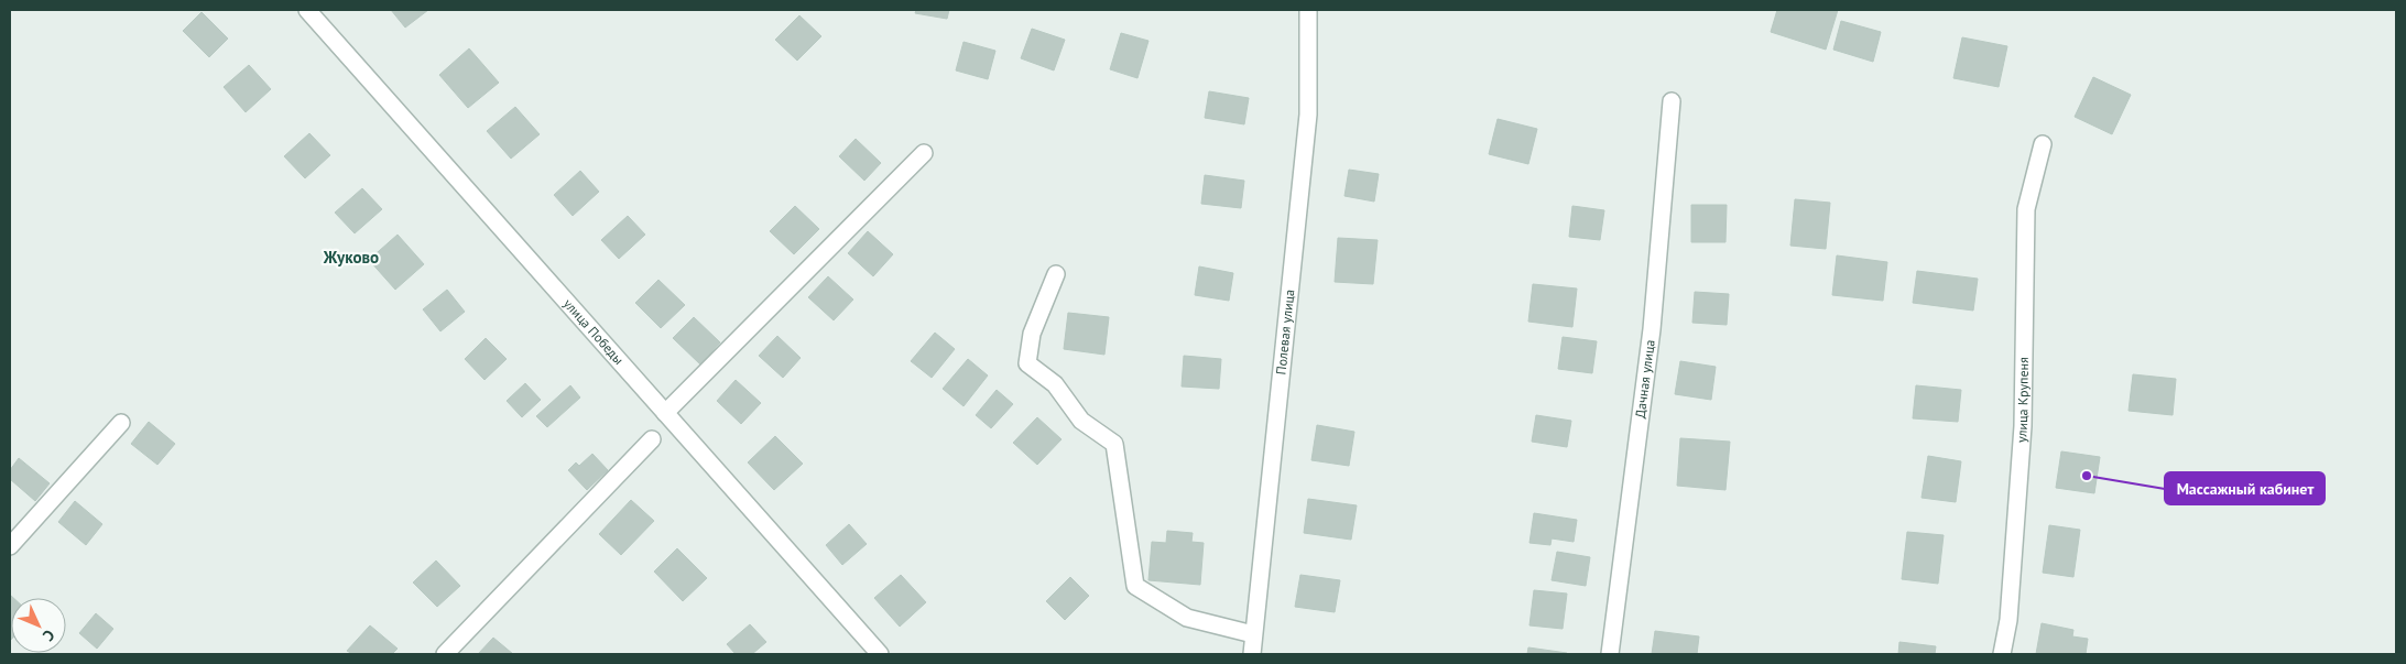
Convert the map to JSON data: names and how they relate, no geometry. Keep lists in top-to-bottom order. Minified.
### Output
{"streets":{"street":["улица Победы","Полевая улица","Дачная улица","улица Крупеня"]},"districts":["Жуково"],"places":["Массажный кабинет"],"north":"bottom right"}
